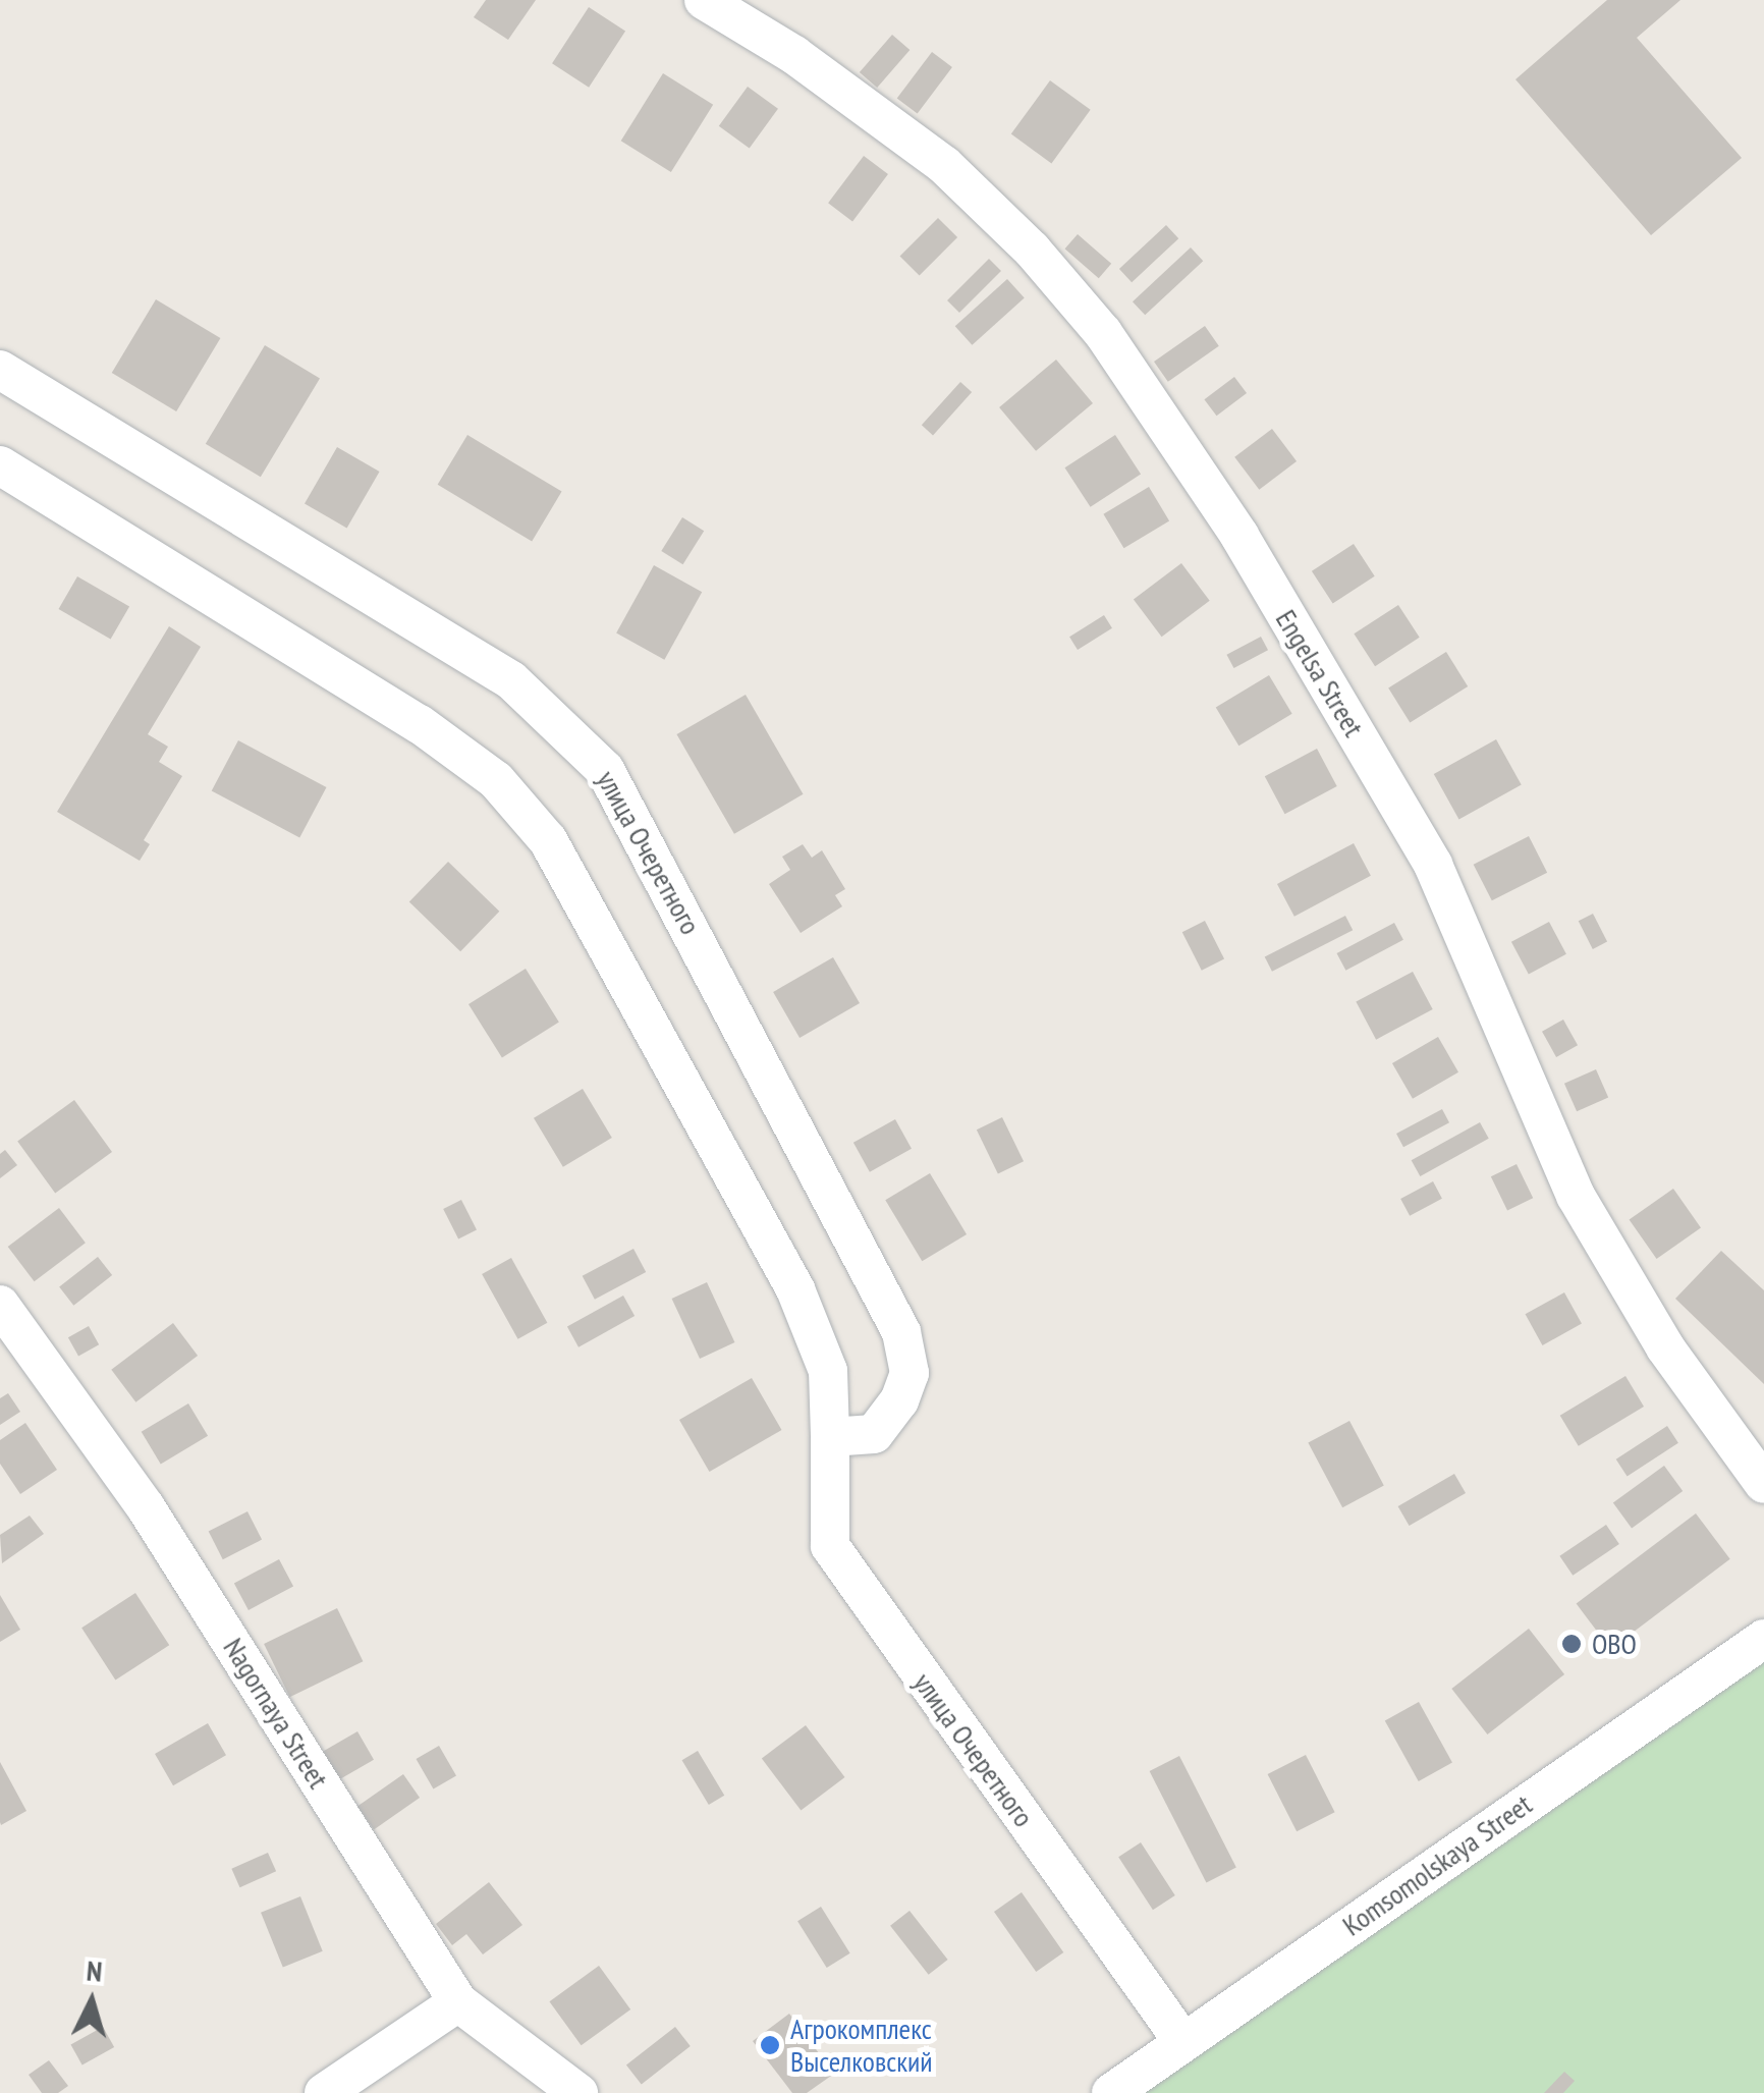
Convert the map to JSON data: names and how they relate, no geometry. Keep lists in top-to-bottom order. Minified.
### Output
{"streets":{"street":["Engelsa Street","улица Очеретного","Nagornaya Street","Komsomolskaya Street"]},"crossings":[["улица Очеретного","Komsomolskaya Street"]],"places":["ОВО","Агрокомплекс Выселковский"],"north":"top"}
